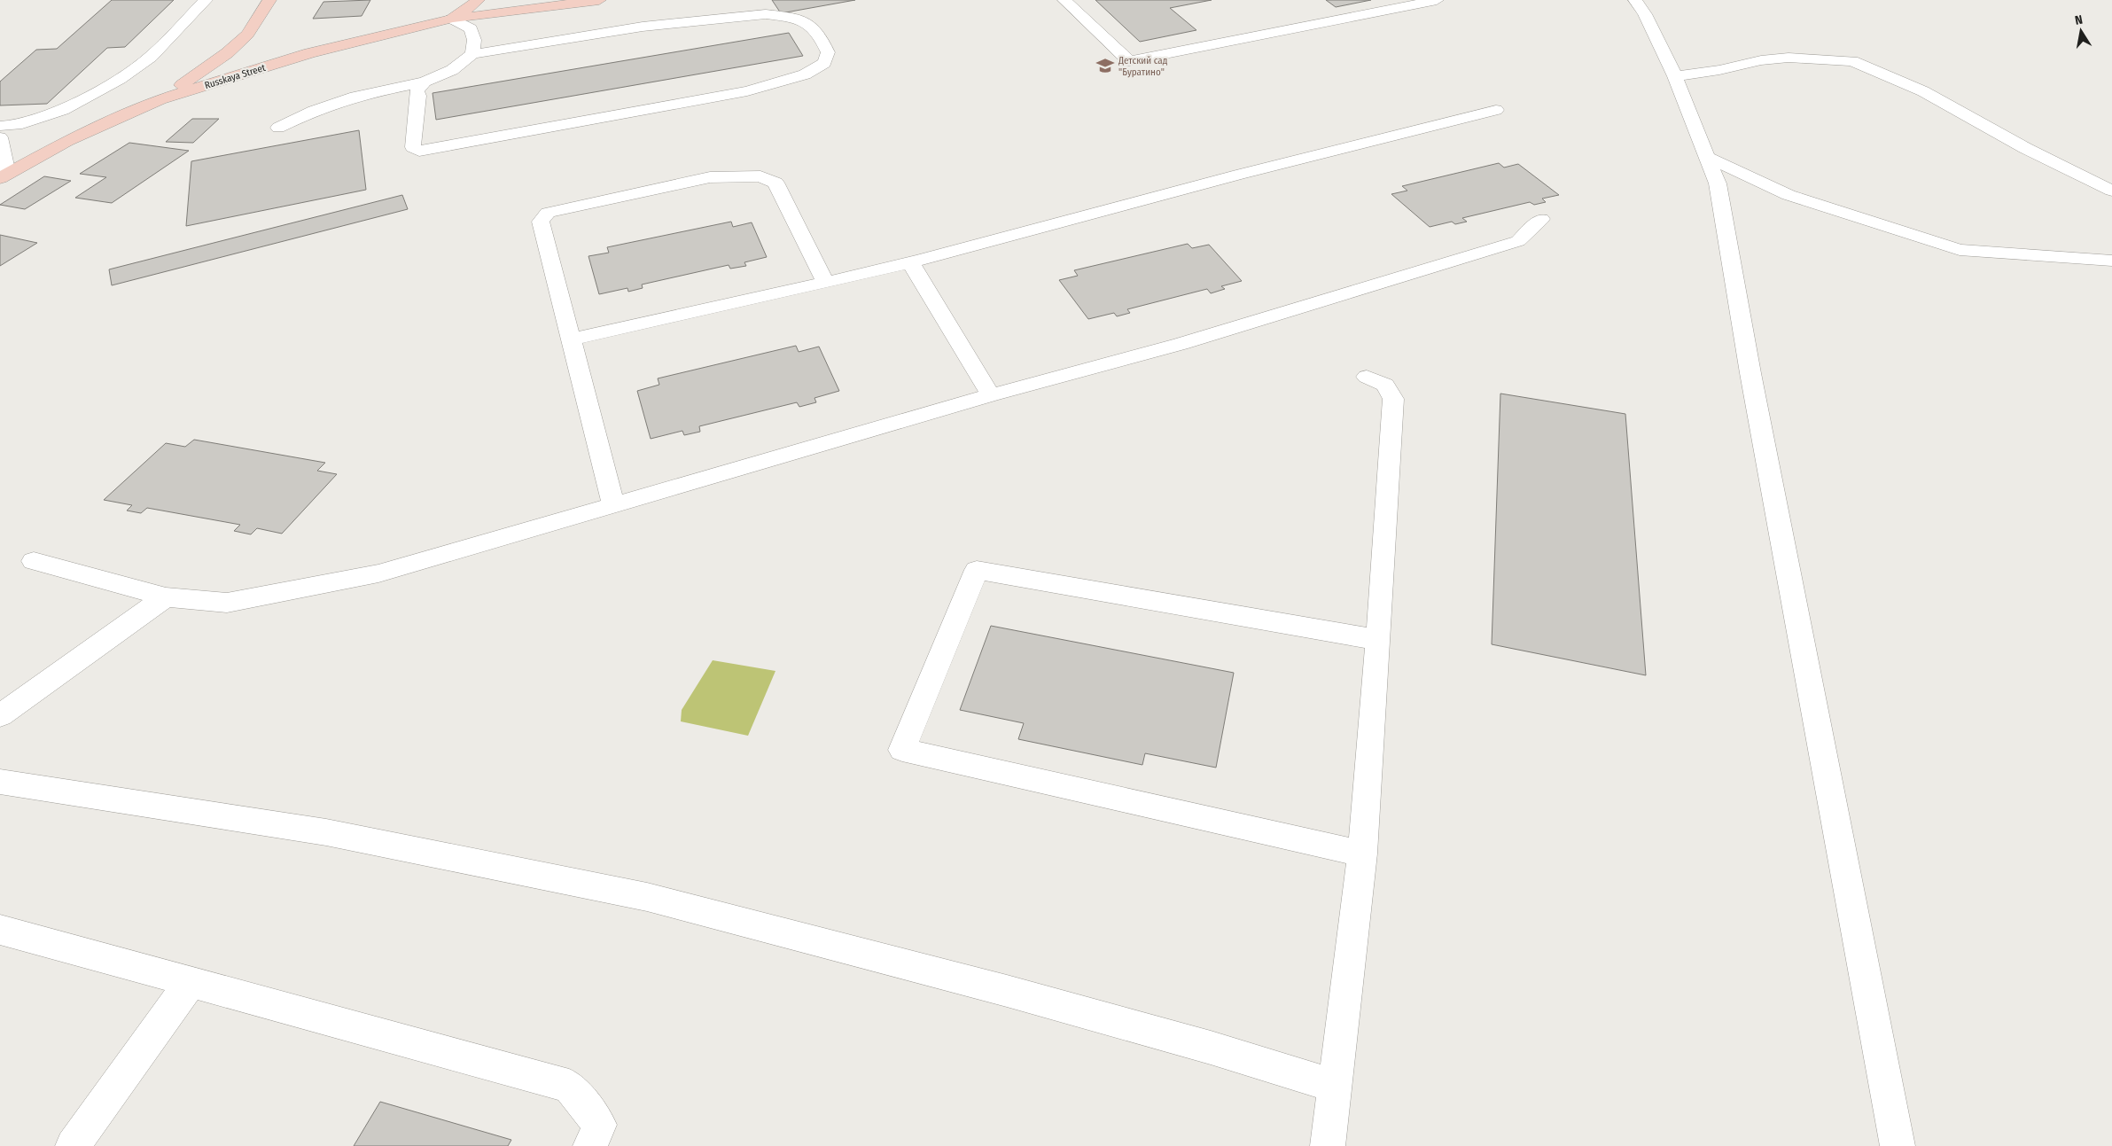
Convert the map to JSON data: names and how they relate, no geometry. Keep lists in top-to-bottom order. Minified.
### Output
{"streets":{"main road":["Russkaya Street"]},"places":{"school or university":["Детский сад \"Буратино\""]},"north":"top"}
